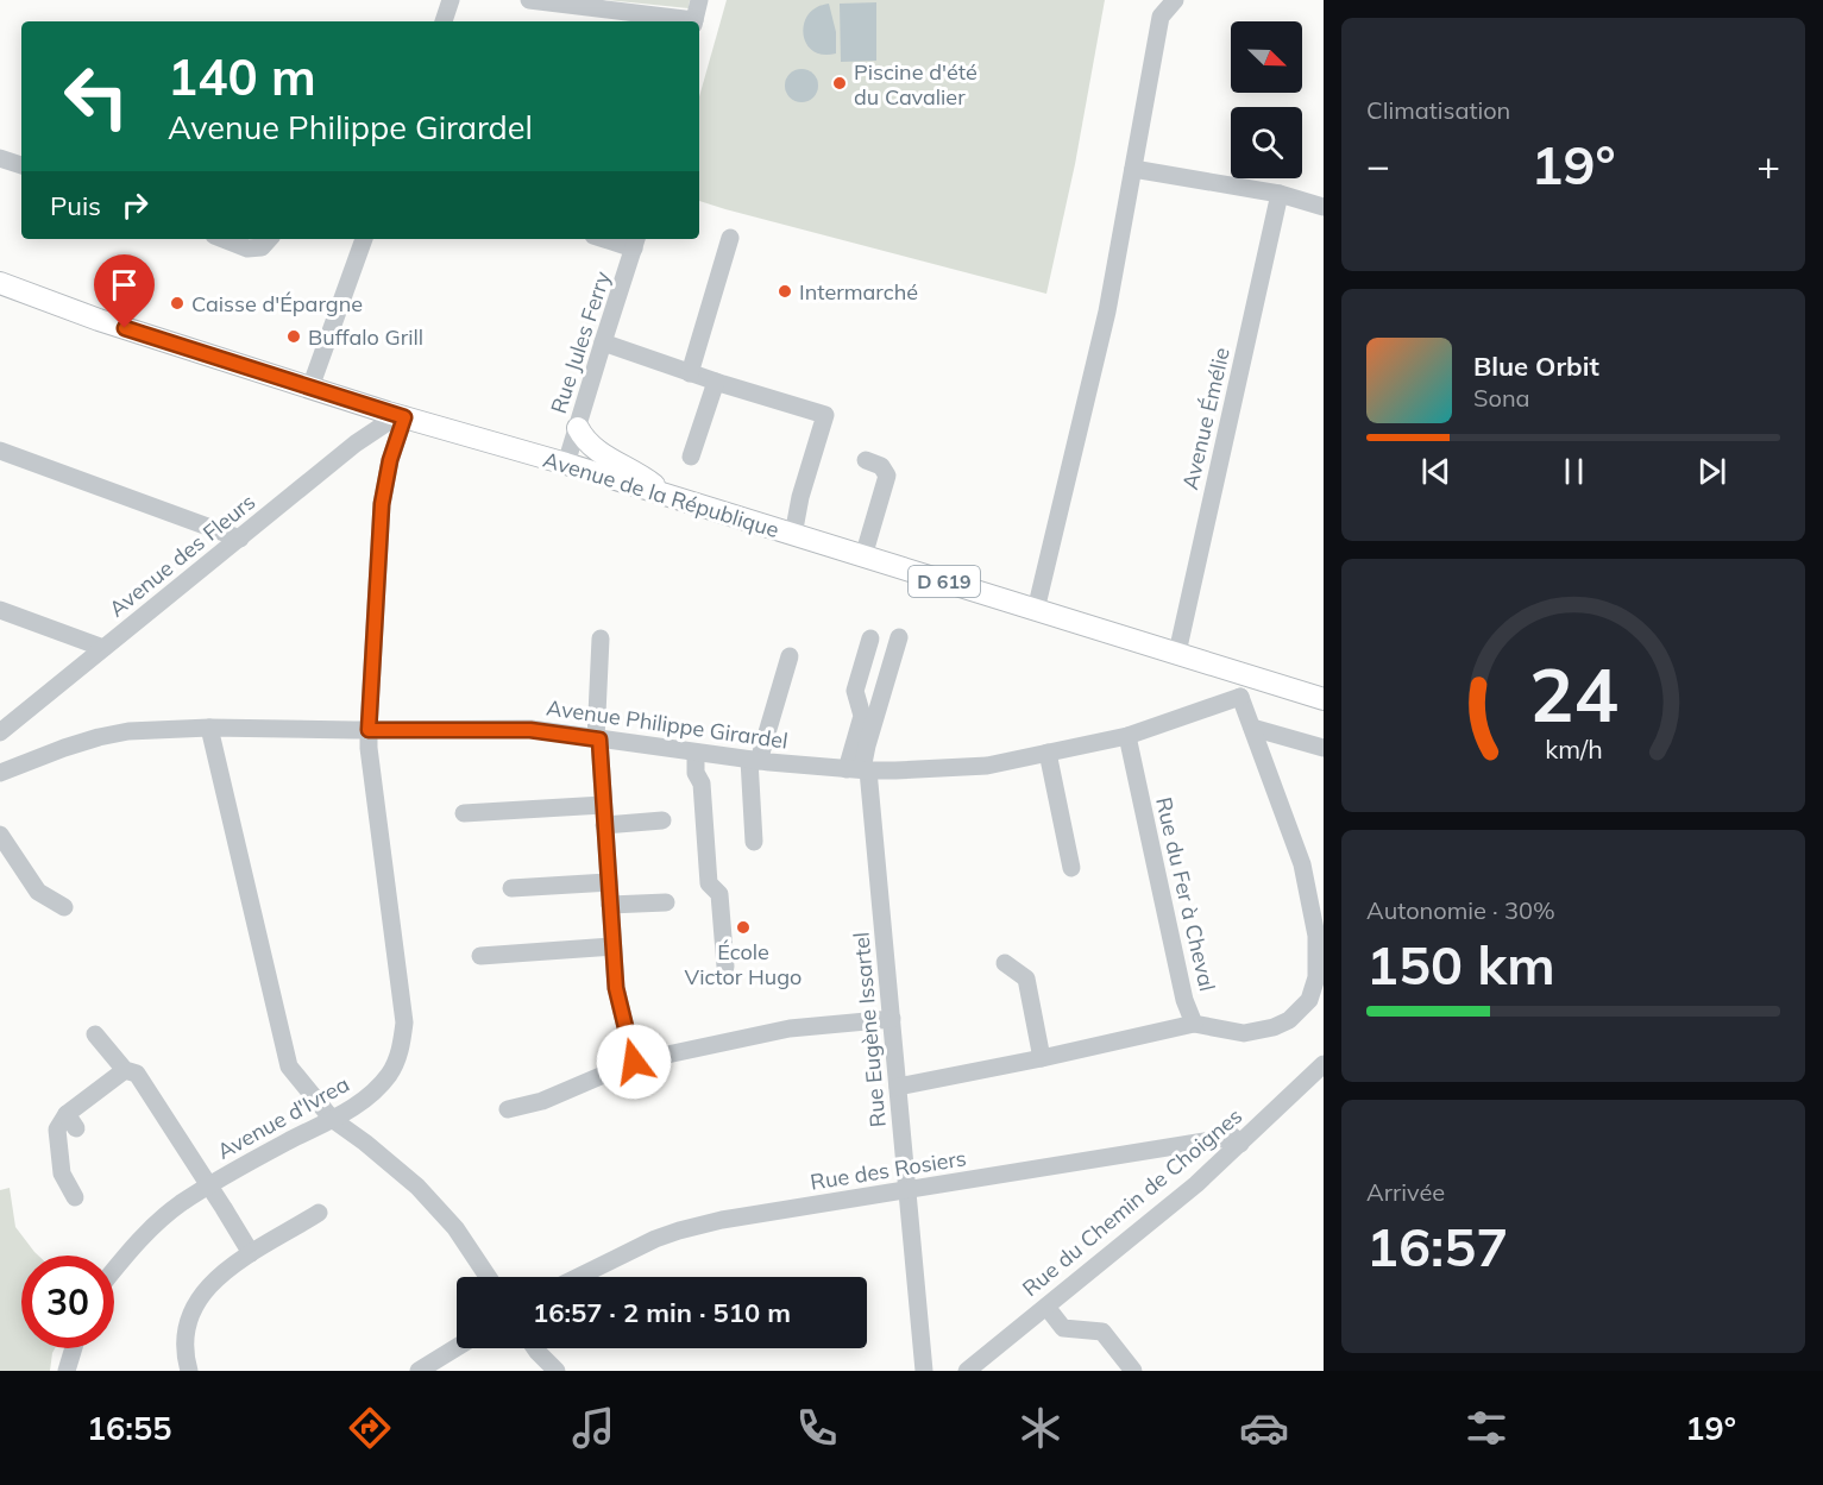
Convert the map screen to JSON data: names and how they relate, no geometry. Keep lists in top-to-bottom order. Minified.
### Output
{"streets":{"main road":["Avenue de la République","D 619"],"street":["Rue Jules Ferry","Avenue Émélie","Avenue des Fleurs","Avenue Philippe Girardel","Rue du Fer à Cheval","Rue Eugène Issartel","Avenue d'Ivrea","Rue des Rosiers","Rue du Chemin de Choignes"]},"crossings":[["Rue Jules Ferry","Avenue de la République"],["Avenue Émélie","Avenue de la République"],["Avenue de la République","Avenue des Fleurs"],["Avenue de la République","Avenue d'Ivrea"],["Avenue des Fleurs","Avenue d'Ivrea"],["Avenue Philippe Girardel","Rue du Fer à Cheval"],["Avenue Philippe Girardel","Rue Eugène Issartel"],["Avenue Philippe Girardel","Avenue d'Ivrea"],["Rue Eugène Issartel","Rue des Rosiers"],["Rue des Rosiers","Rue du Chemin de Choignes"]],"places":["Piscine d'été du Cavalier","Intermarché","Caisse d'Épargne","Buffalo Grill","École Victor Hugo"],"north":"bottom right","page":{"tile":["Climatisation",["Autonomie · 30%","150 km"],["Arrivée","16:57"]],"turn":["140 m","Avenue Philippe Girardel"],"heat":["−","19°","+"],"then":"Puis","song":["Blue Orbit","Sona"],"limit":"30","trip":"16:57 · 2 min · 510 m","tabs":["16:55","19°"],"gauge":["24","km/h"]}}
